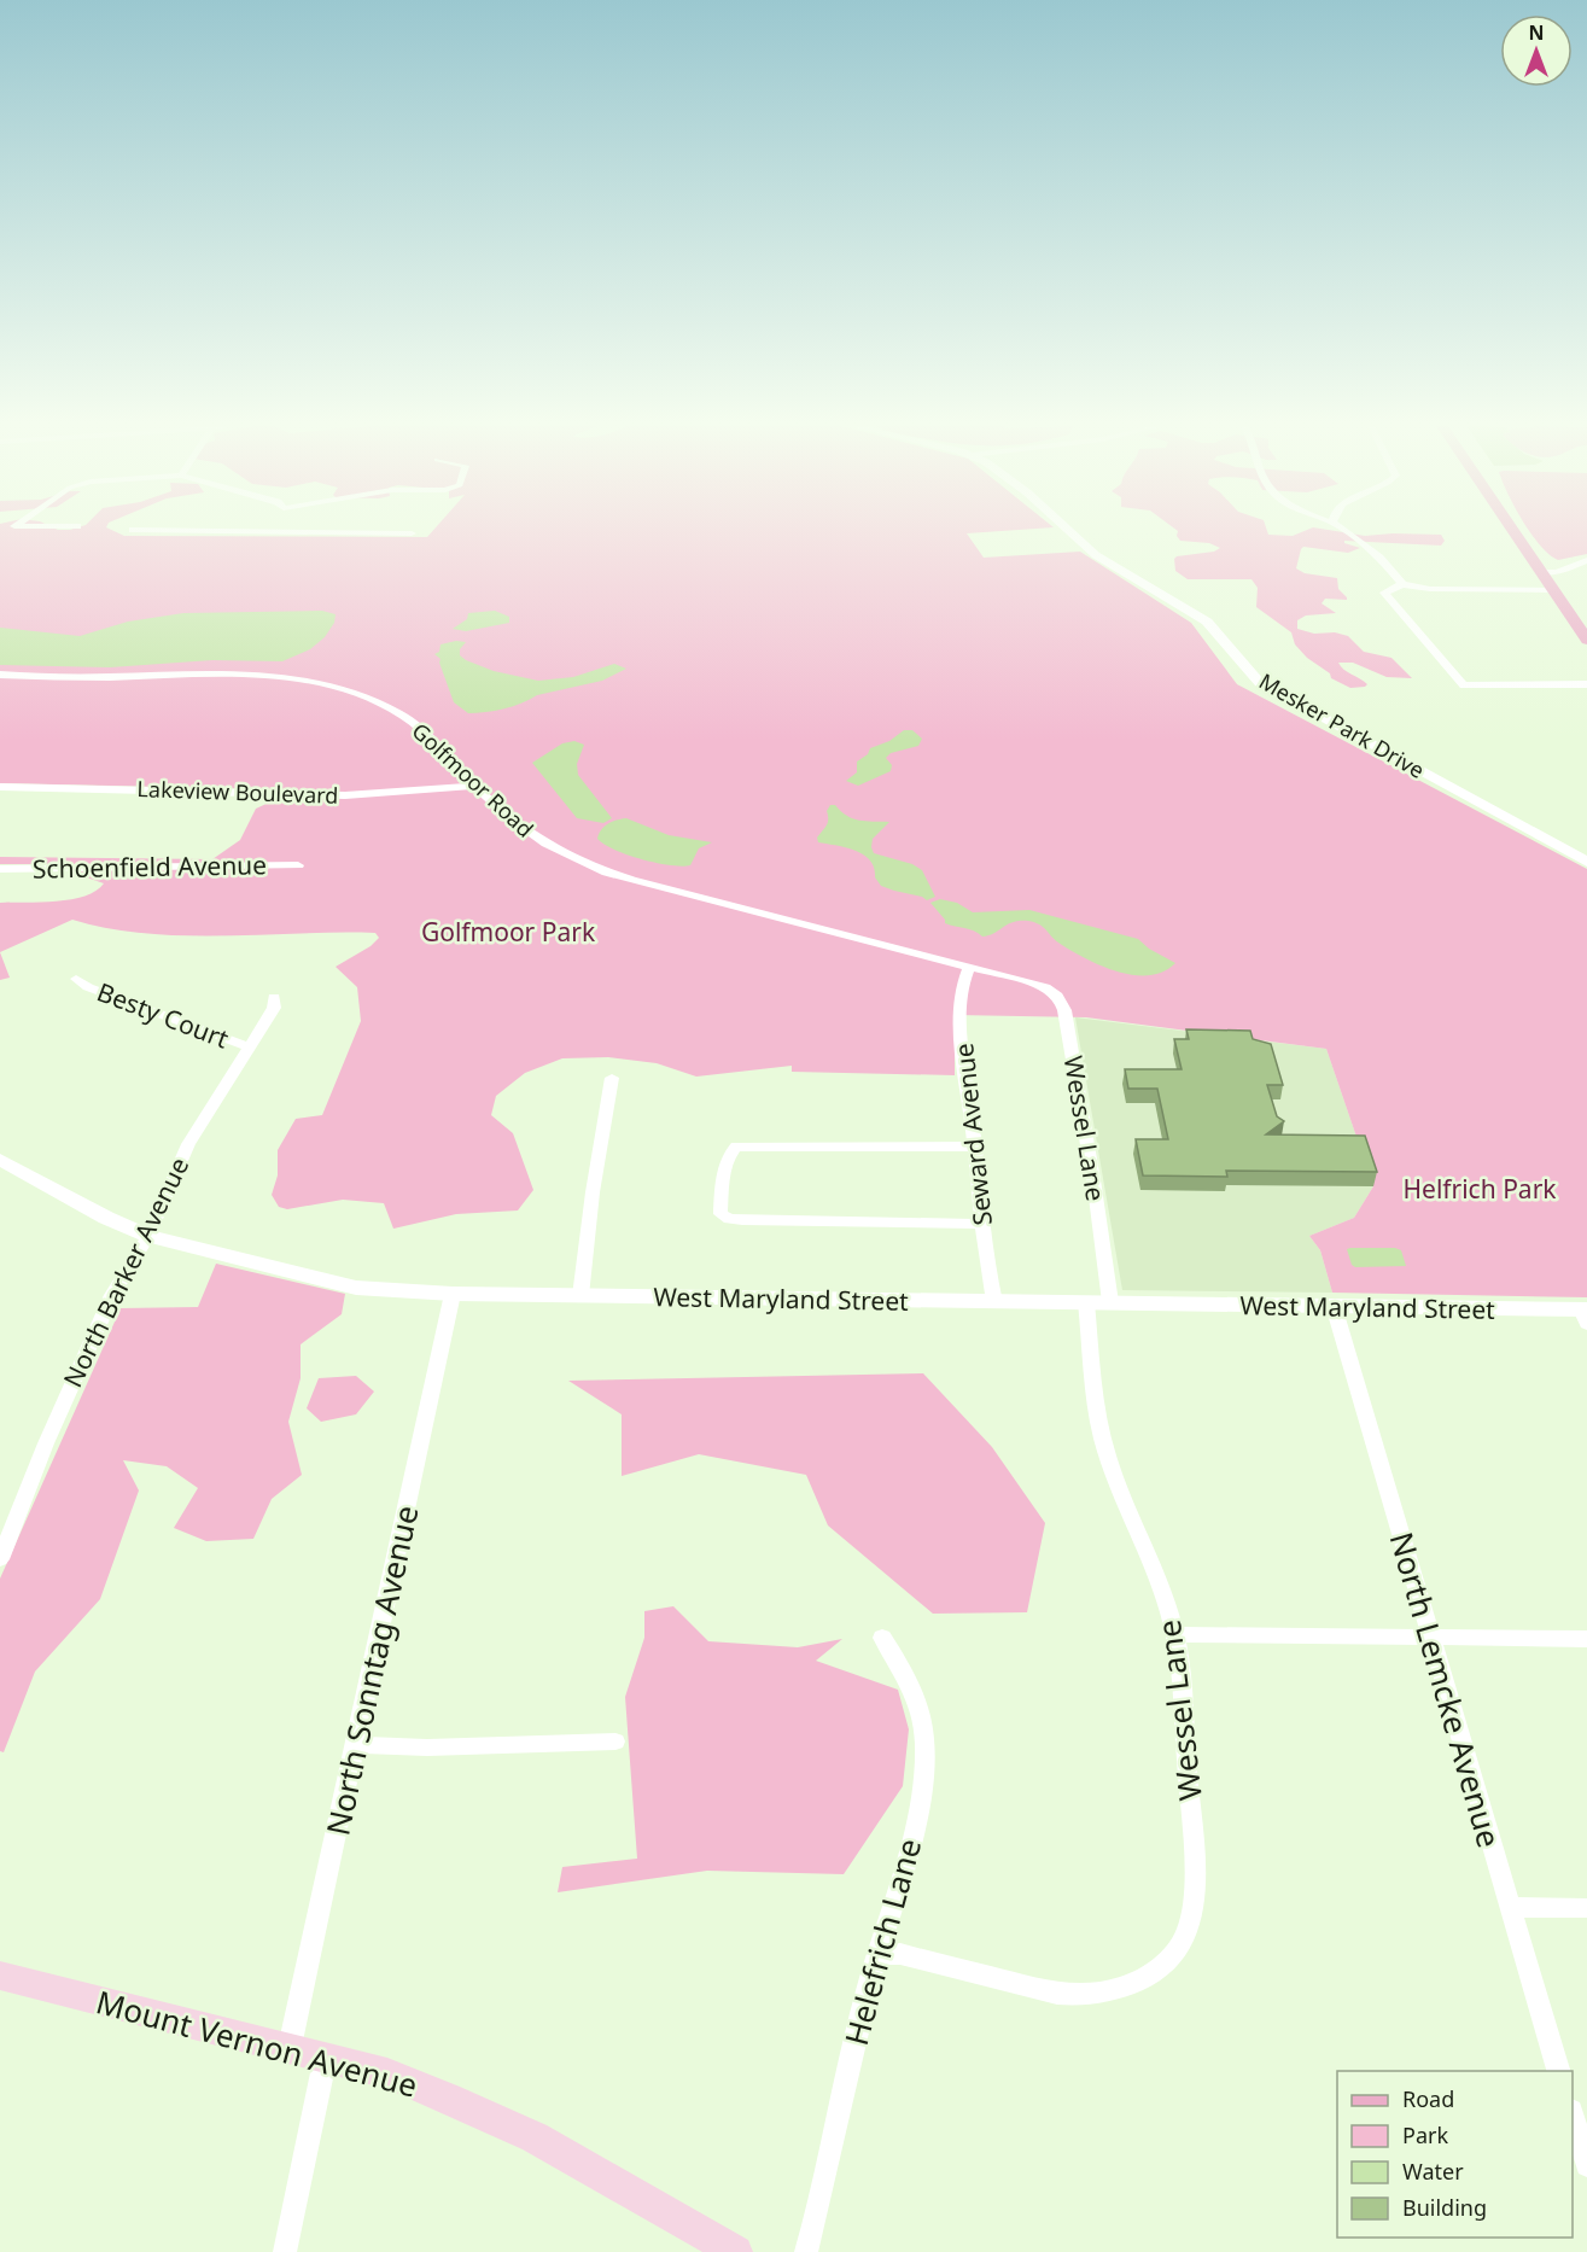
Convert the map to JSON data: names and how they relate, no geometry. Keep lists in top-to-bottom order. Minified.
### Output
{"streets":{"main road":["Mount Vernon Avenue"],"street":["Mesker Park Drive","Golfmoor Road","Lakeview Boulevard","Schoenfield Avenue","Besty Court","Wessel Lane","Seward Avenue","North Barker Avenue","West Maryland Street","North Sonntag Avenue","North Lemcke Avenue","Helefrich Lane"]},"crossings":[["Golfmoor Road","Lakeview Boulevard"],["Golfmoor Road","Wessel Lane"],["Golfmoor Road","Seward Avenue"],["Besty Court","North Barker Avenue"],["Wessel Lane","West Maryland Street"],["Wessel Lane","Helefrich Lane"],["Seward Avenue","West Maryland Street"],["North Barker Avenue","West Maryland Street"],["West Maryland Street","North Sonntag Avenue"],["West Maryland Street","North Lemcke Avenue"],["North Sonntag Avenue","Mount Vernon Avenue"]],"parks":["Golfmoor Park","Helfrich Park"],"legend":["Road","Park","Water","Building"],"north":"top"}
